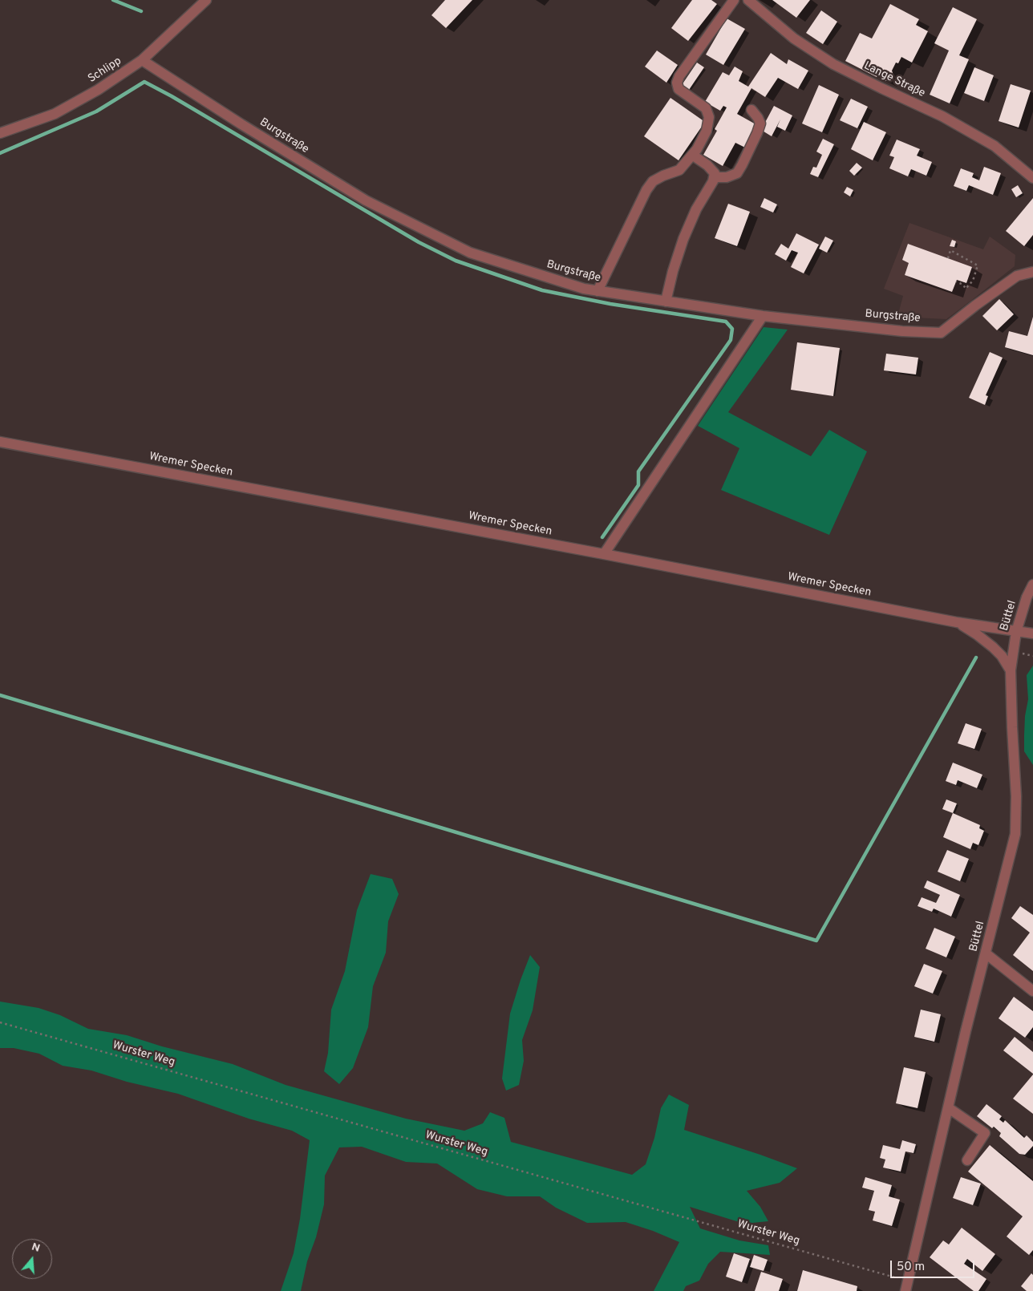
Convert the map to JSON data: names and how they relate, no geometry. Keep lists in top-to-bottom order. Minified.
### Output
{"streets":{"street":["Schlipp","Lange Straße","Burgstraße","Wremer Specken","Büttel"],"path":["Wurster Weg"]},"crossings":[["Schlipp","Burgstraße"],["Wremer Specken","Büttel"],["Büttel","Wurster Weg"]],"scale_bar":"50 m","north":"top"}
